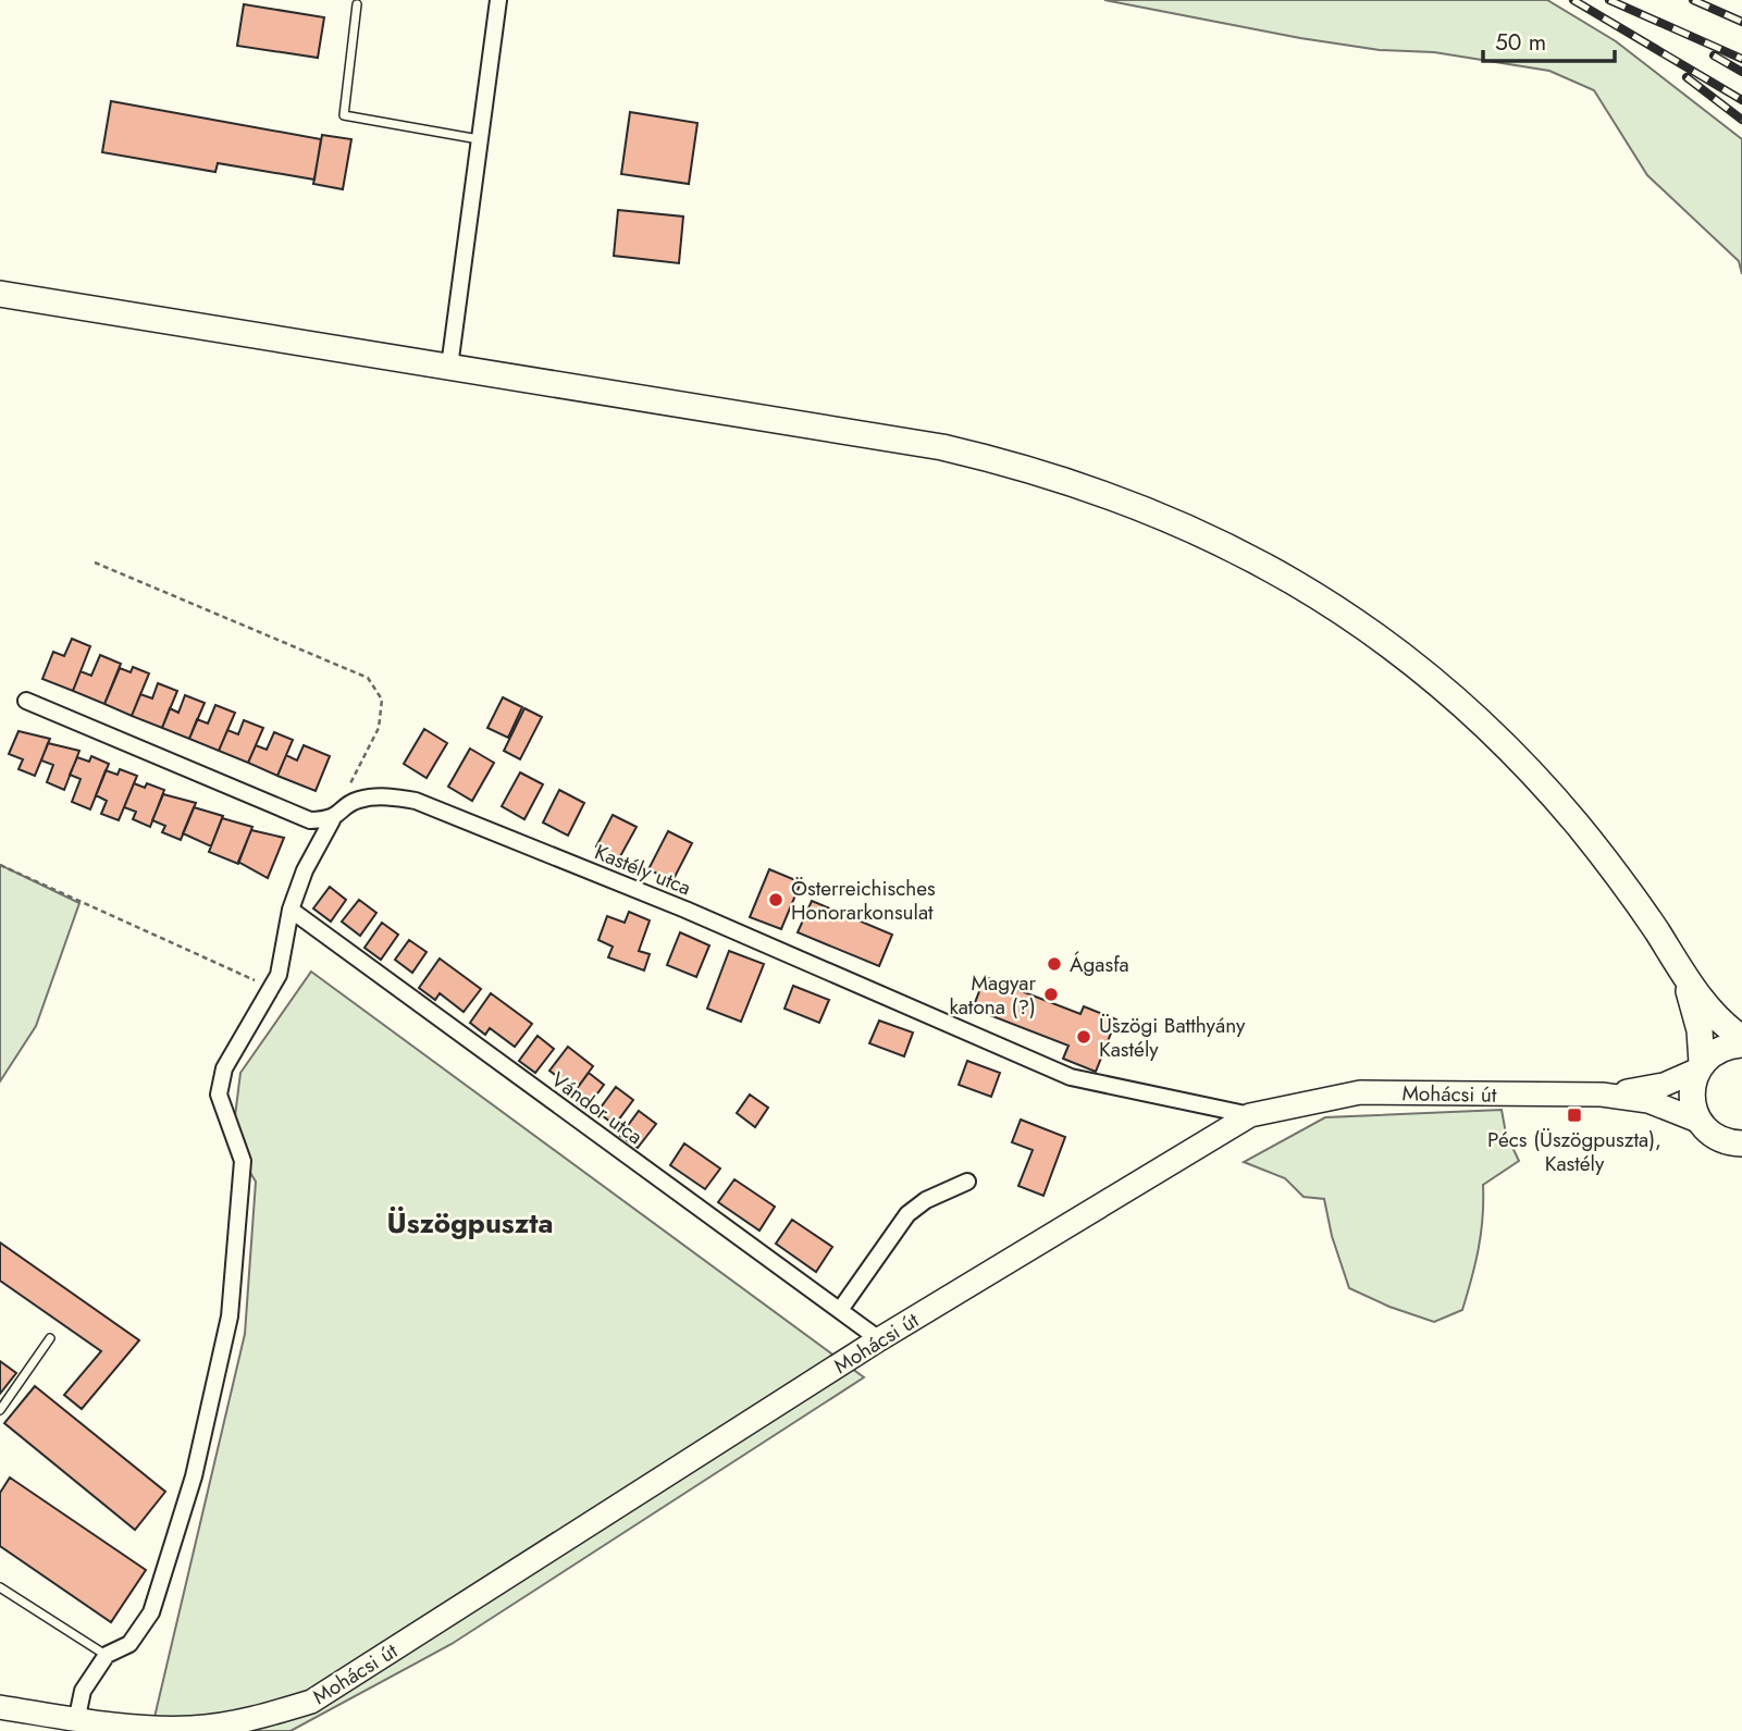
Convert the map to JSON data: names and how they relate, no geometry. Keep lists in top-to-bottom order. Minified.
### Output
{"streets":{"main road":["Mohácsi út"],"street":["Kastély utca","Vándor utca"]},"crossings":[["Kastély utca","Mohácsi út"],["Mohácsi út","Vándor utca"]],"districts":["Üszögpuszta"],"places":{"other":["Österreichisches Honorarkonsulat","Ágasfa","Magyar katona (?)","Üszögi Batthyány Kastély"],"transit":["Pécs (Üszögpuszta), Kastély"]},"scale_bar":"50 m"}
